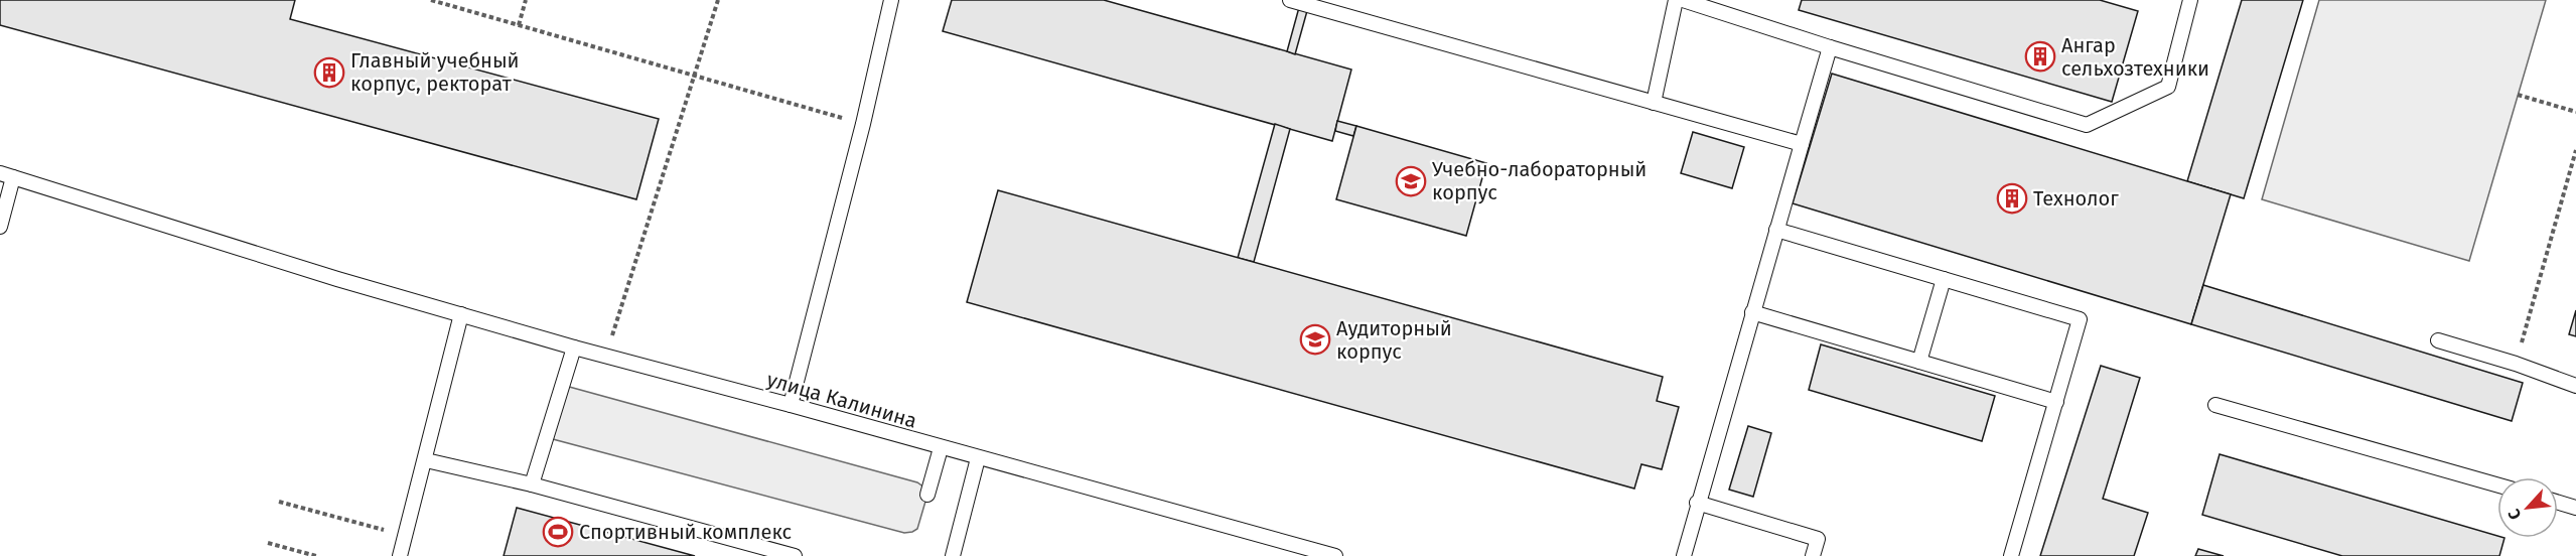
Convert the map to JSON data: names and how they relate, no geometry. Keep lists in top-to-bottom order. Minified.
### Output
{"streets":{"lane":["улица Калинина"]},"places":{"building":["Ангар сельхозтехники","Главный учебный корпус, ректорат","Технолог"],"school or university":["Учебно-лабораторный корпус","Аудиторный корпус"],"sports":["Спортивный комплекс"]},"north":"bottom left"}
